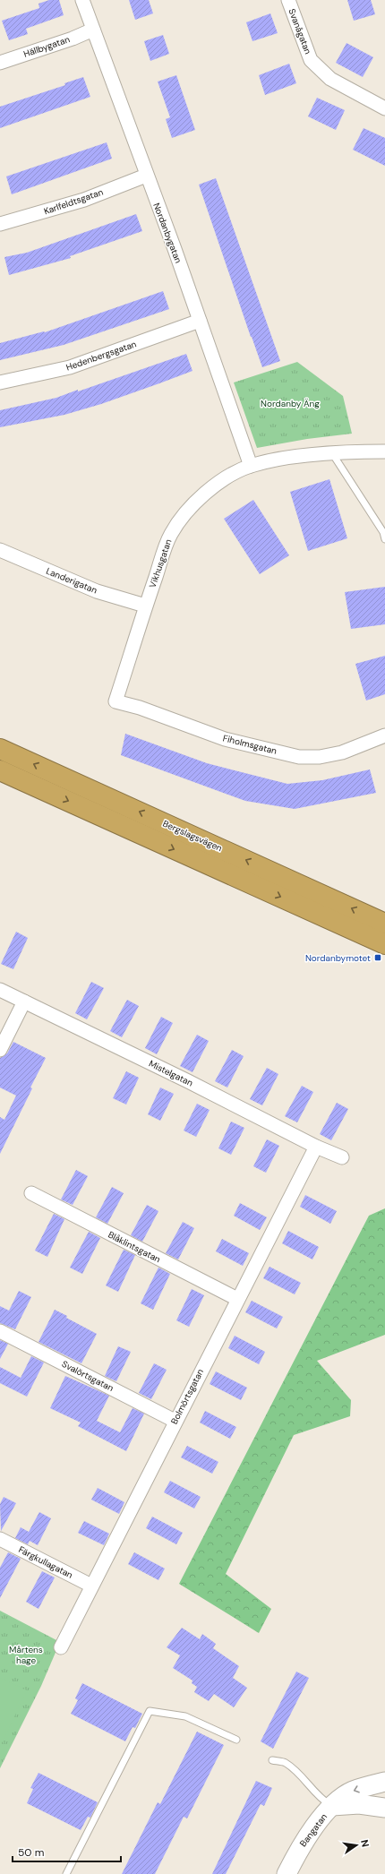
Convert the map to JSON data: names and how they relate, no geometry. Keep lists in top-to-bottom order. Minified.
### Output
{"streets":{"highway":["Bergslagsvägen"],"main road":["Bangatan"],"street":["Svanågatan","Hällbygatan","Karlfeldtsgatan","Nordanbygatan","Hedenbergsgatan","Vikhusgatan","Landerigatan","Fiholmsgatan","Mistelgatan","Blåklintsgatan","Svalörtsgatan","Bolmörtsgatan","Färgkullagatan"]},"crossings":[["Hällbygatan","Nordanbygatan"],["Karlfeldtsgatan","Nordanbygatan"],["Nordanbygatan","Hedenbergsgatan"],["Nordanbygatan","Vikhusgatan"],["Vikhusgatan","Landerigatan"],["Vikhusgatan","Fiholmsgatan"],["Mistelgatan","Bolmörtsgatan"],["Blåklintsgatan","Bolmörtsgatan"],["Svalörtsgatan","Bolmörtsgatan"],["Bolmörtsgatan","Färgkullagatan"]],"one_way":["Bangatan"],"parks":["Nordanby Äng","Mårtens hage"],"places":{"transit":["Nordanbymotet"]},"scale_bar":"50 m","north":"right"}
